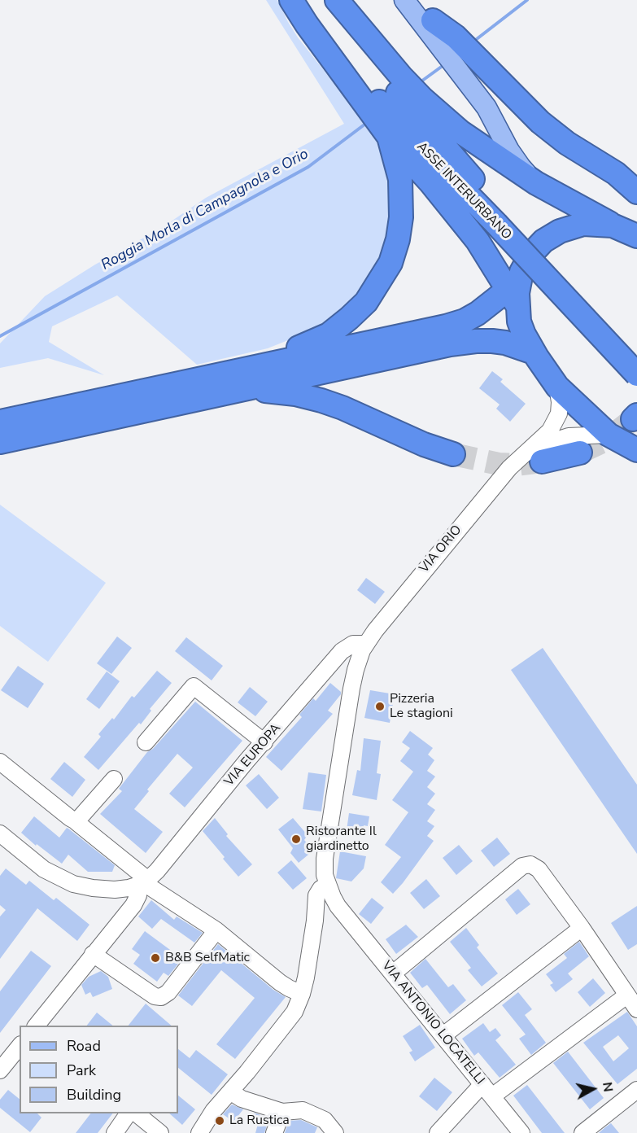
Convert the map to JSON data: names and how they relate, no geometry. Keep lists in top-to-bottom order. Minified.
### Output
{"streets":{"highway":["ASSE INTERURBANO"],"street":["VIA ORIO","VIA EUROPA","VIA ANTONIO LOCATELLI"]},"crossings":[["VIA ORIO","VIA EUROPA"],["VIA ORIO","VIA ANTONIO LOCATELLI"]],"water":["Roggia Morla di Campagnola e Orio"],"places":["Pizzeria Le stagioni","Ristorante Il giardinetto","B&B SelfMatic","La Rustica"],"legend":["Road","Park","Building"],"north":"right"}
